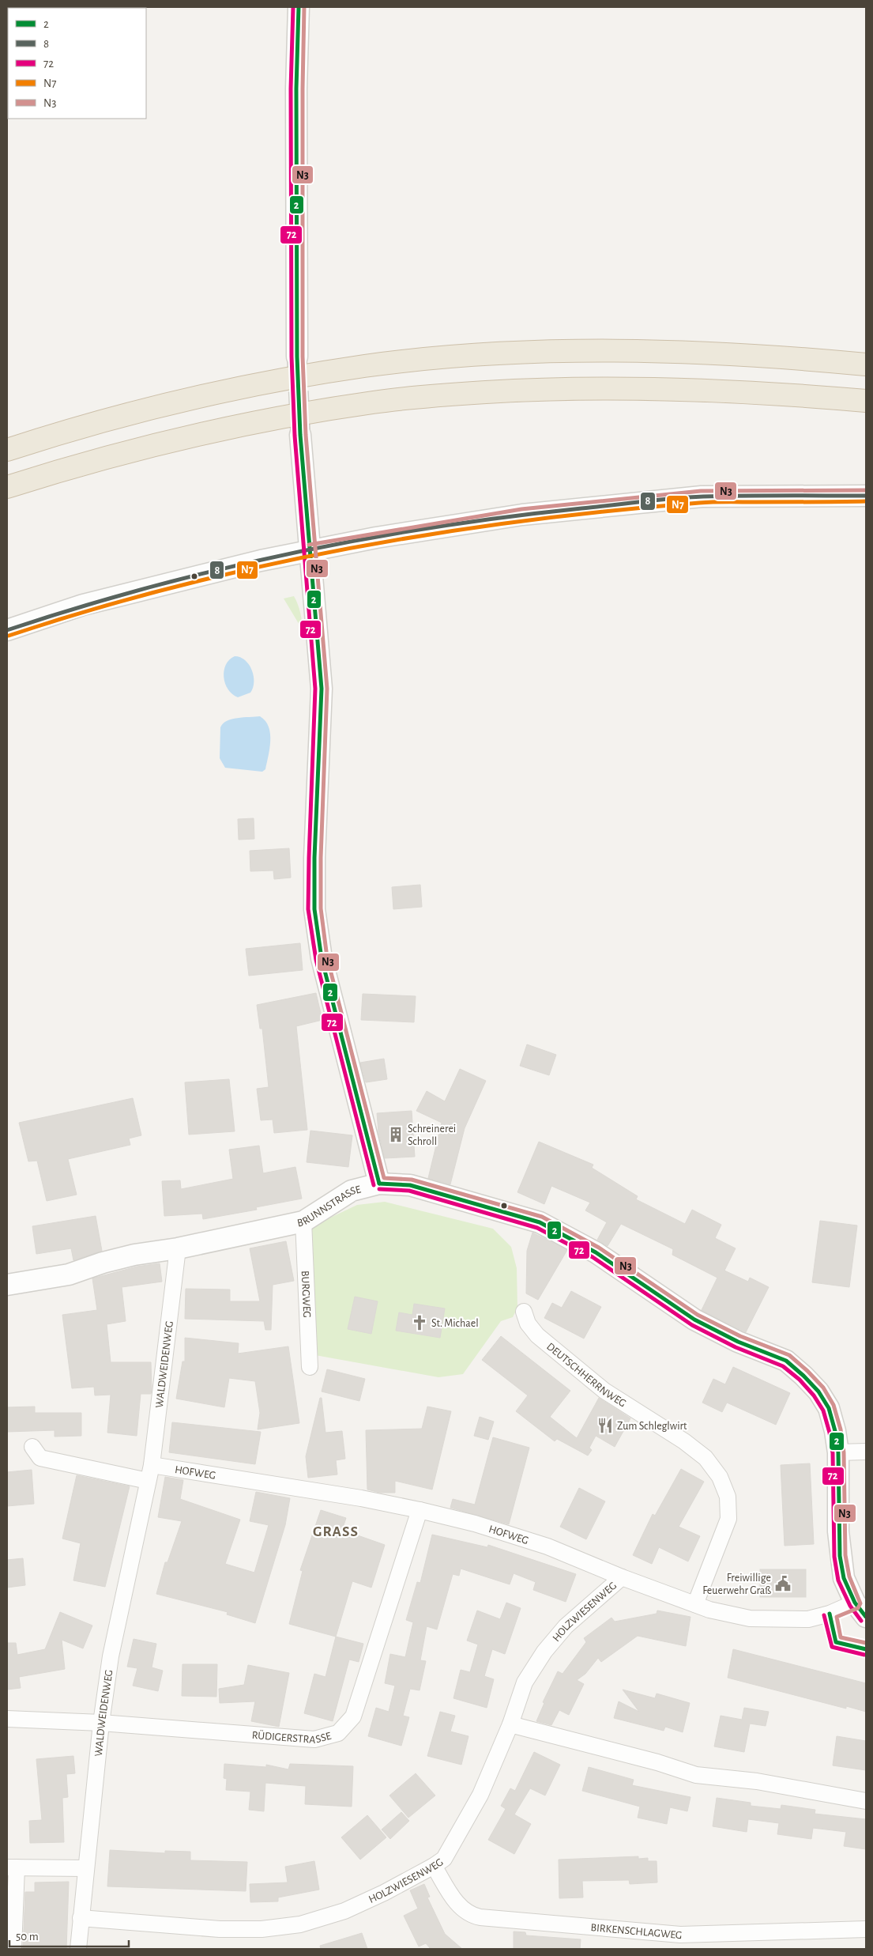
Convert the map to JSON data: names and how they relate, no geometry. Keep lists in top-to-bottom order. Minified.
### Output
{"streets":{"street":["BRUNNSTRASSE","BURGWEG","WALDWEIDENWEG","DEUTSCHHERRNWEG","HOFWEG","HOLZWIESENWEG","RÜDIGERSTRASSE","BIRKENSCHLAGWEG"]},"crossings":[["BRUNNSTRASSE","BURGWEG"],["BRUNNSTRASSE","WALDWEIDENWEG"],["BRUNNSTRASSE","HOFWEG"],["WALDWEIDENWEG","HOFWEG"],["WALDWEIDENWEG","HOLZWIESENWEG"],["WALDWEIDENWEG","RÜDIGERSTRASSE"],["DEUTSCHHERRNWEG","HOFWEG"],["HOFWEG","HOLZWIESENWEG"],["HOFWEG","RÜDIGERSTRASSE"],["HOLZWIESENWEG","BIRKENSCHLAGWEG"]],"districts":["GRASS"],"places":{"building":["Schreinerei Schroll"],"church":["St. Michael"],"restaurant":["Zum Schleglwirt"],"public building":["Freiwillige Feuerwehr Graß"]},"lines":["transit line 2","transit line 72","transit line N3","transit line 8","transit line N7"],"legend":["2","8","72","N7","N3"],"scale_bar":"50 m"}
